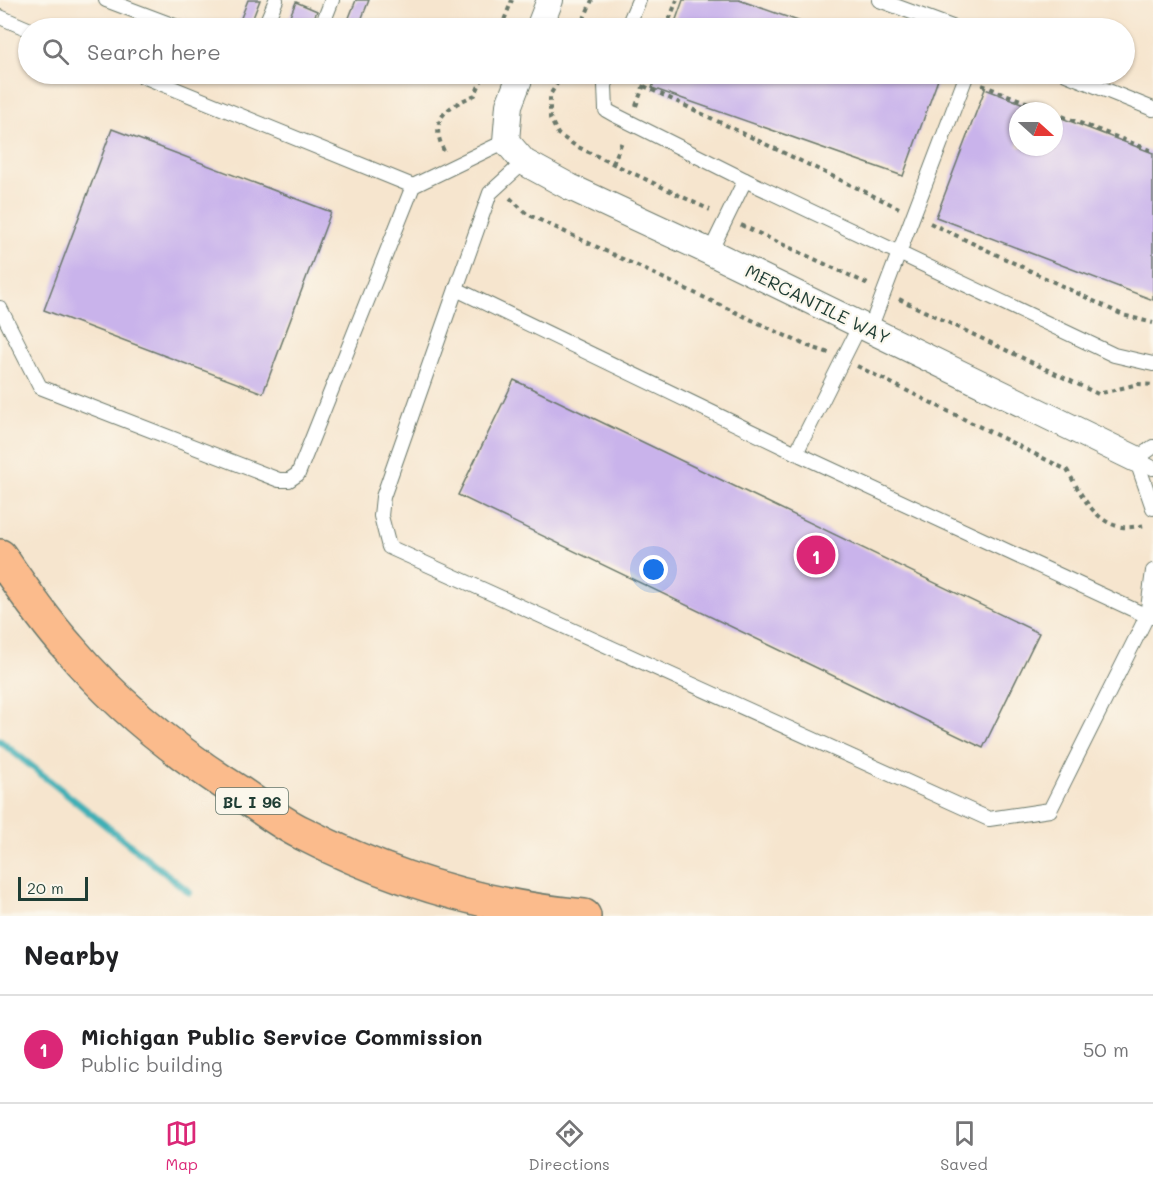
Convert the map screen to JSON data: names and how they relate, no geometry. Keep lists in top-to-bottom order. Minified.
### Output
{"streets":{"highway":["BL I 96"],"street":["MERCANTILE WAY"]},"scale_bar":"20 m","north":"right","page":{"search":"Search here","pins":"1","scale":"20 m","heading":"Nearby","list":[{"mark":"1","name":"Michigan Public Service Commission","note":"Public building","value":"50 m"}],"nav":["Map","Directions","Saved"]}}
